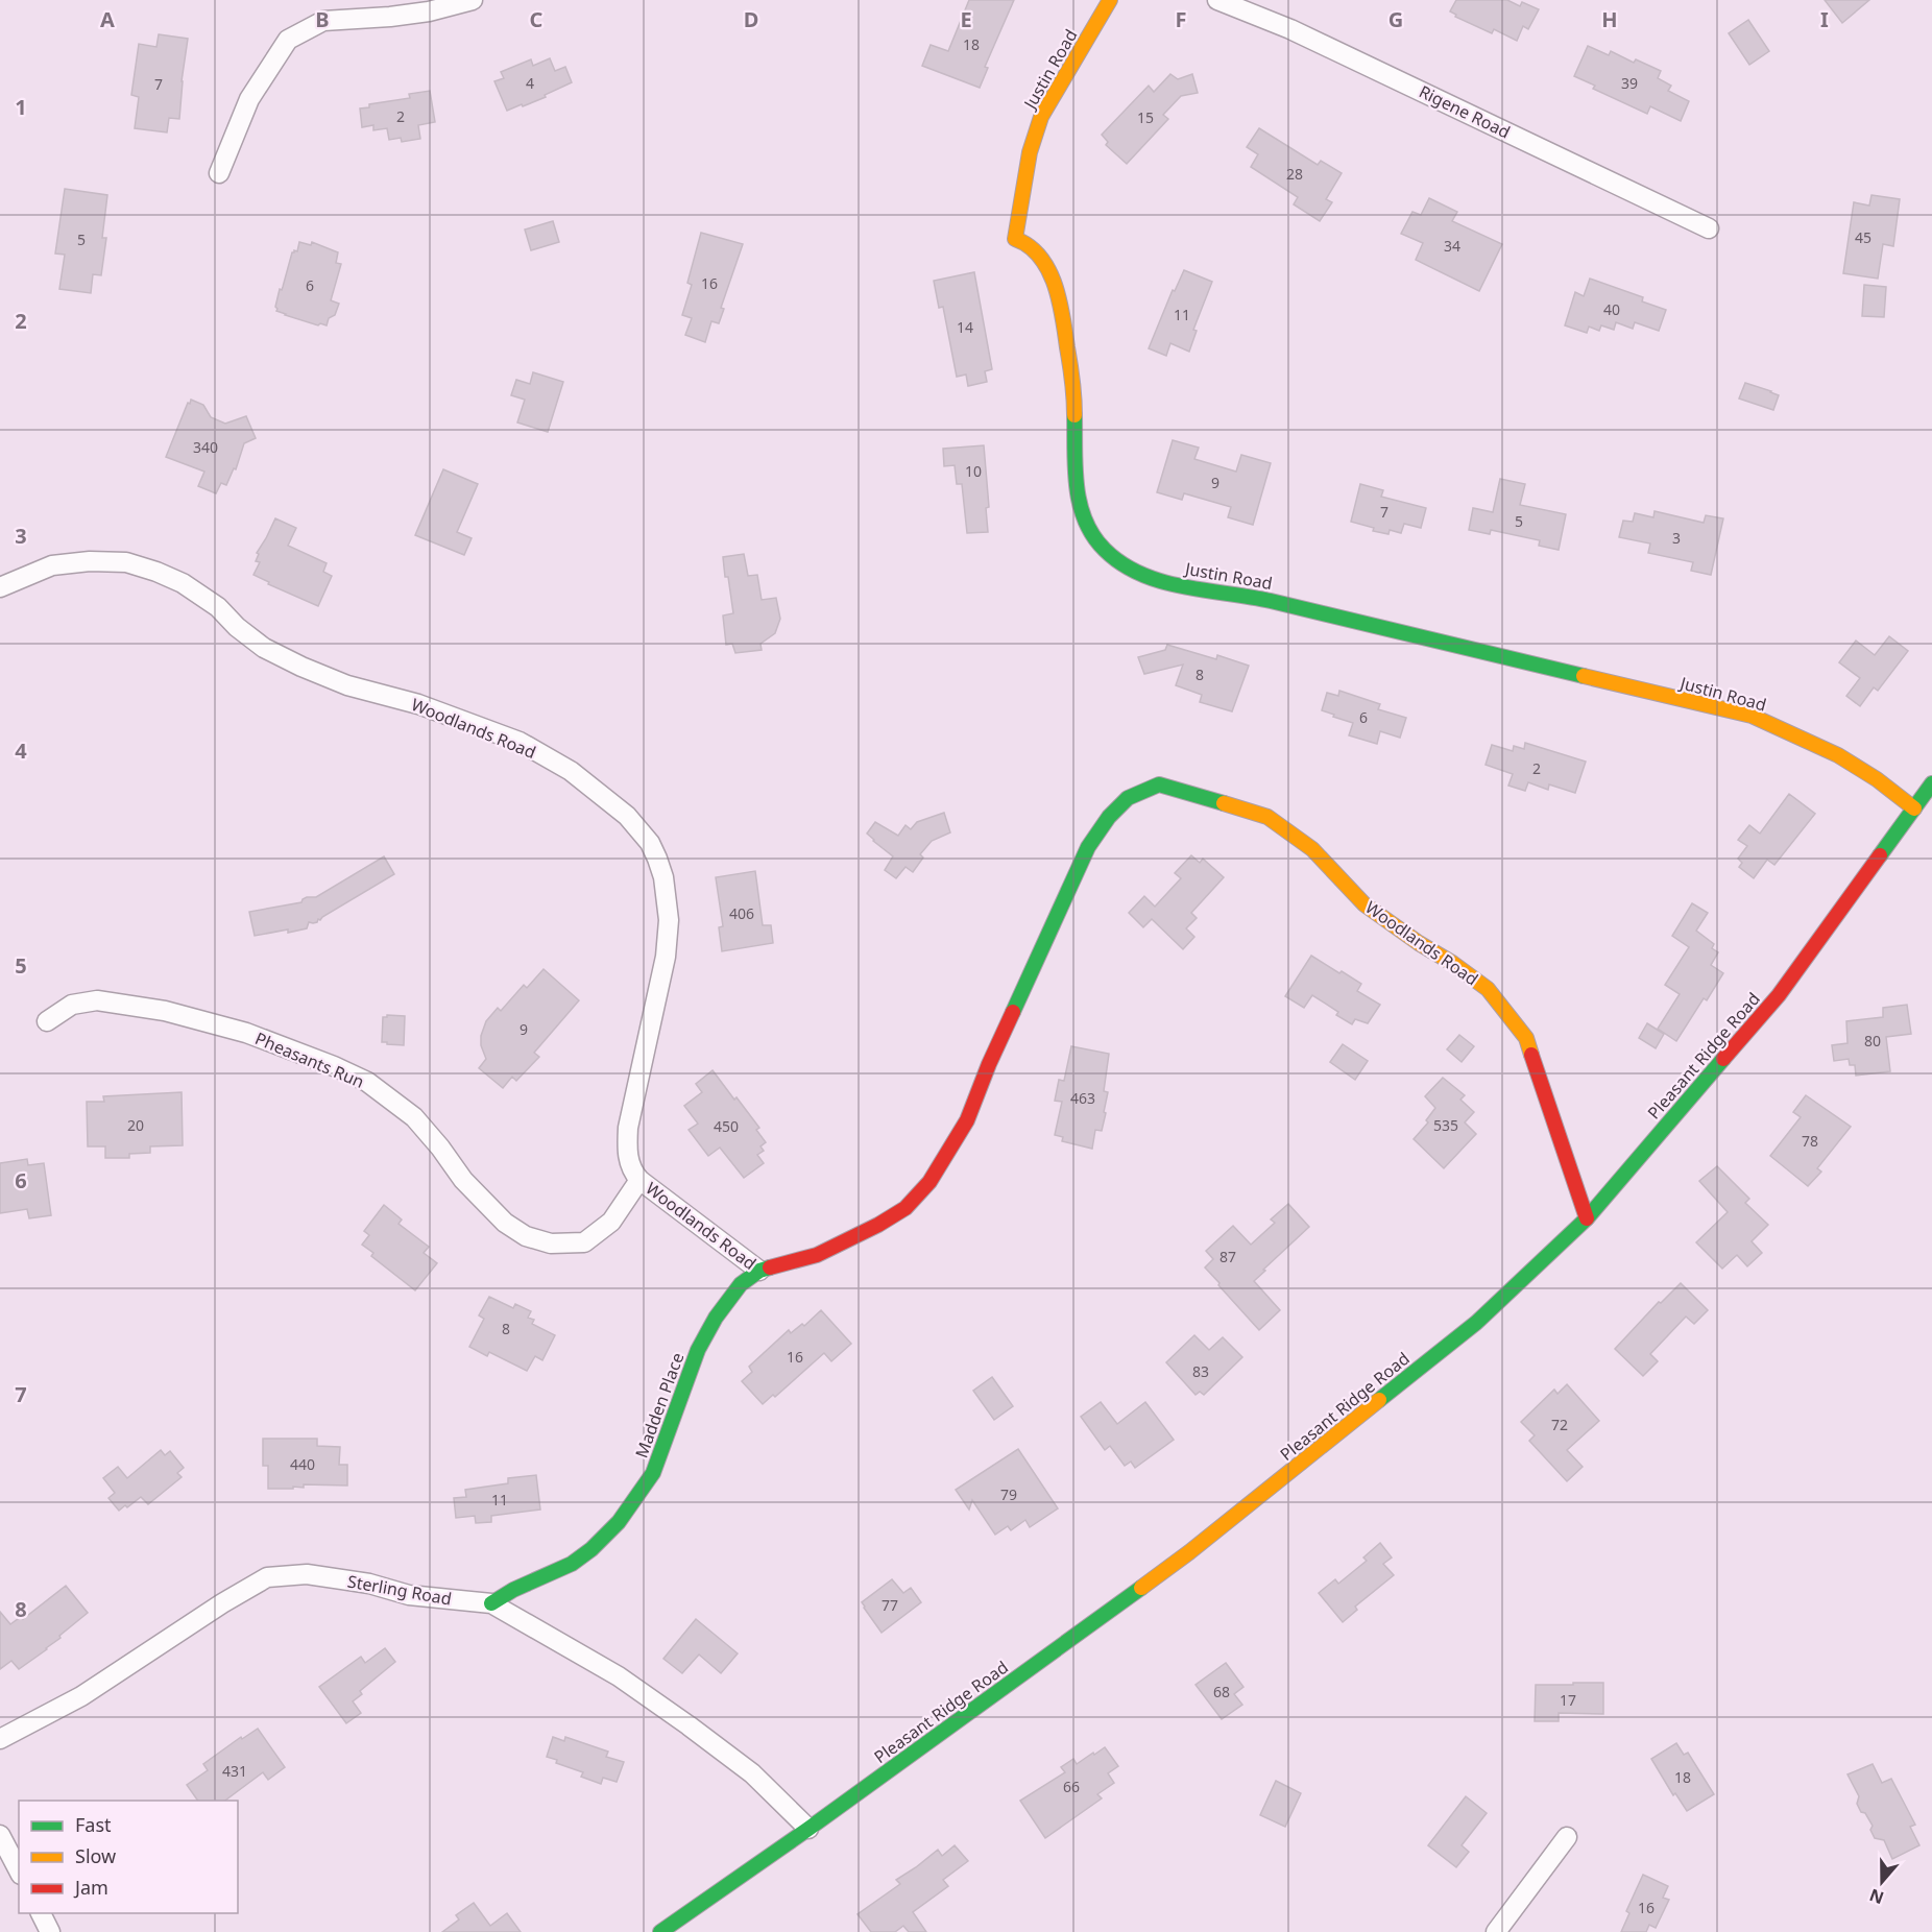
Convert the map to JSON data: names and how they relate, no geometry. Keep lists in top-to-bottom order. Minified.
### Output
{"streets":{"street":["Justin Road","Rigene Road","Woodlands Road","Pleasant Ridge Road","Pheasants Run","Madden Place","Sterling Road"]},"crossings":[["Justin Road","Pleasant Ridge Road"],["Woodlands Road","Pleasant Ridge Road"],["Woodlands Road","Pheasants Run"],["Woodlands Road","Madden Place"],["Pleasant Ridge Road","Sterling Road"],["Madden Place","Sterling Road"]],"house_numbers":["18","4","39","7","2","15","28","45","5","34","16","6","40","11","14","340","10","9","7","5","3","8","6","2","406","9","80","463","20","535","450","78","87","8","16","83","72","440","79","11","77","68","17","431","18","66","16"],"legend":["Fast","Slow","Jam"],"north":"bottom","grid":{"columns":["A","B","C","D","E","F","G","H","I"],"rows":["1","2","3","4","5","6","7","8"]}}
